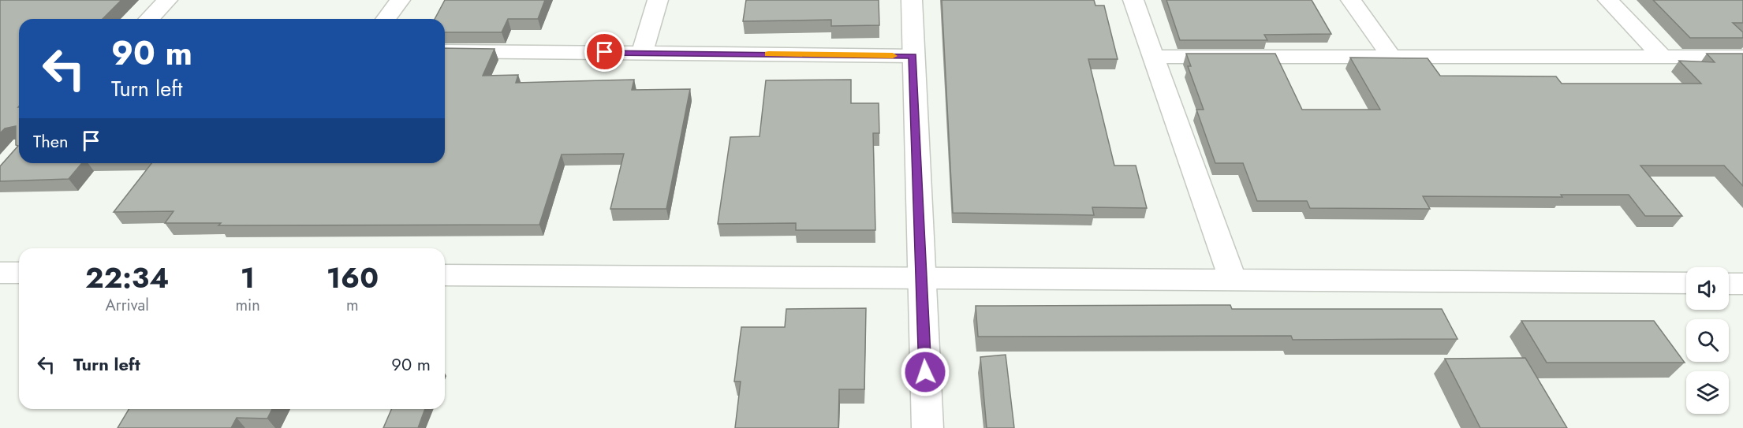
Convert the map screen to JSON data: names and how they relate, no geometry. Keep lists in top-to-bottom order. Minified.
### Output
{"page":{"turn":["90 m","Turn left"],"then":"Then","eta":["22:34","Arrival","1","min","160","m"],"list":[{"name":"Turn left","value":"90 m"}]}}
